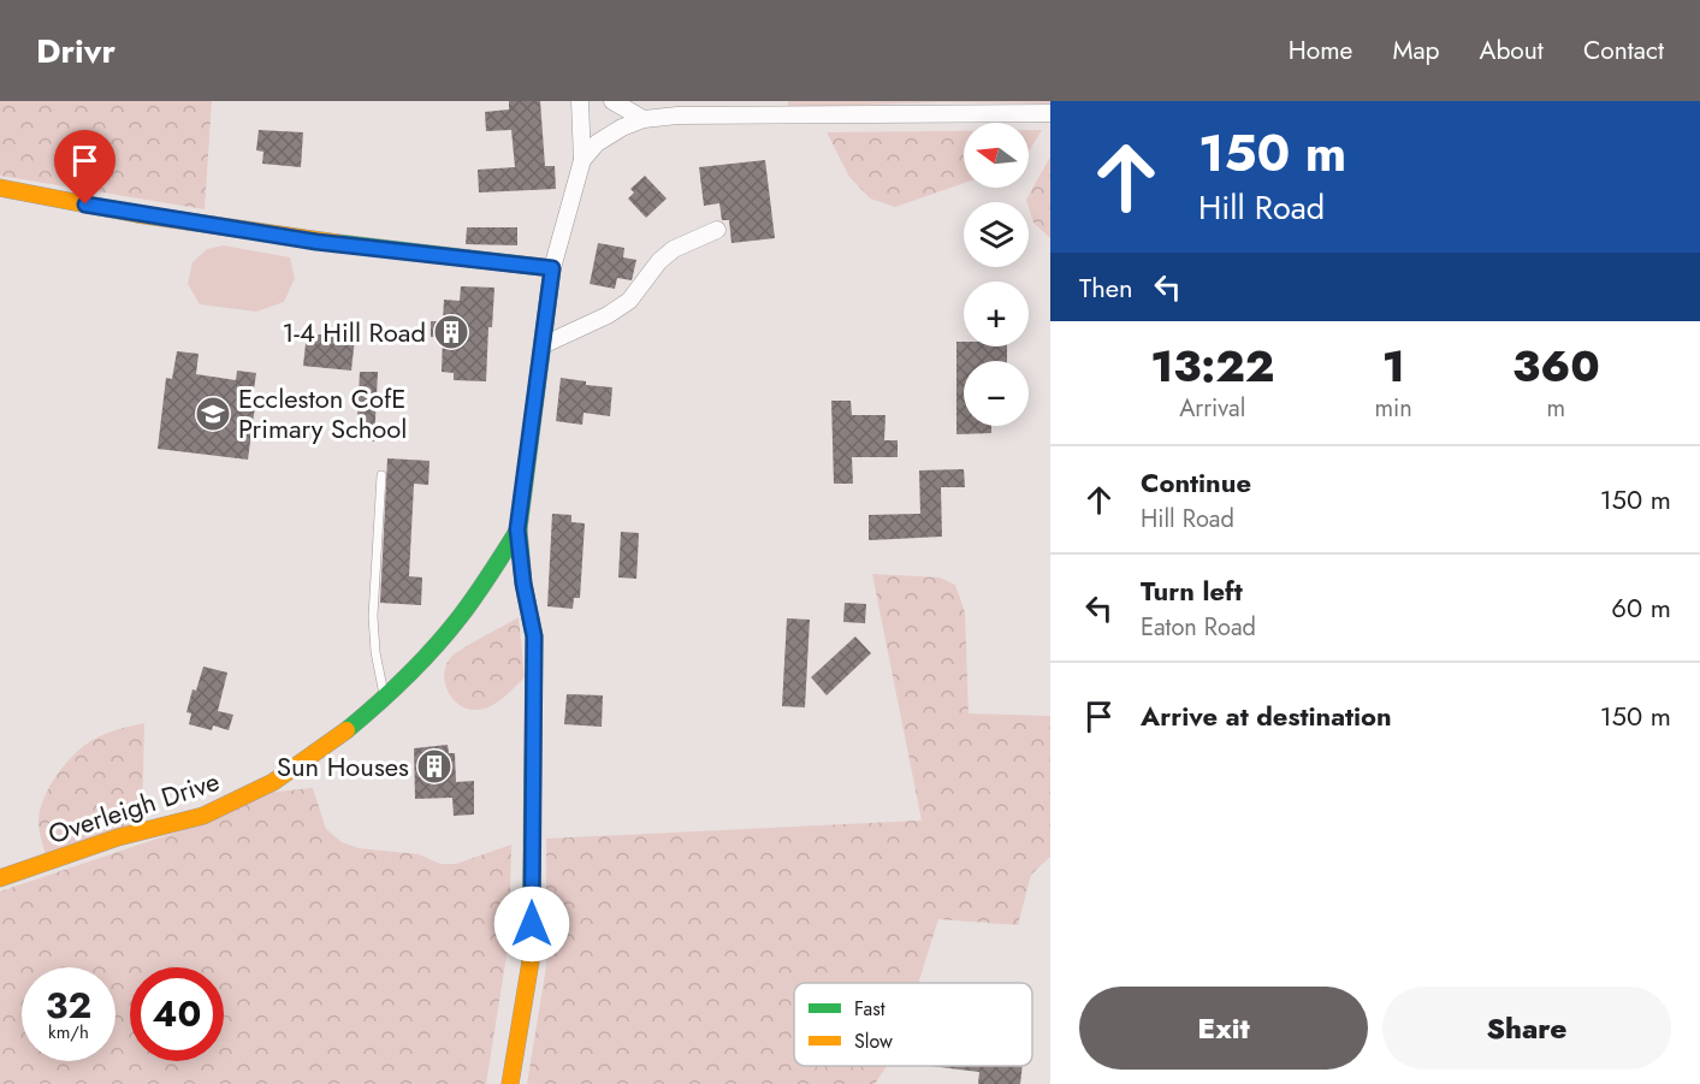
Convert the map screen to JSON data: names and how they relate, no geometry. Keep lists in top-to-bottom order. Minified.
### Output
{"streets":{"street":["Overleigh Drive"]},"places":{"building":["1-4 Hill Road","Sun Houses"],"school or university":["Eccleston CofE Primary School"]},"legend":["Fast","Slow"],"north":"left","page":{"header":"Drivr","nav":["Home","Map","About","Contact"],"turn":["150 m","Hill Road"],"map_buttons":["+","−"],"then":"Then","eta":["13:22","Arrival","1","min","360","m"],"list":[{"name":"Continue","note":"Hill Road","value":"150 m"},{"name":"Turn left","note":"Eaton Road","value":"60 m"},{"name":"Arrive at destination","value":"150 m"}],"speed":"32 km/h","limit":"40","buttons":["Exit","Share"]}}
